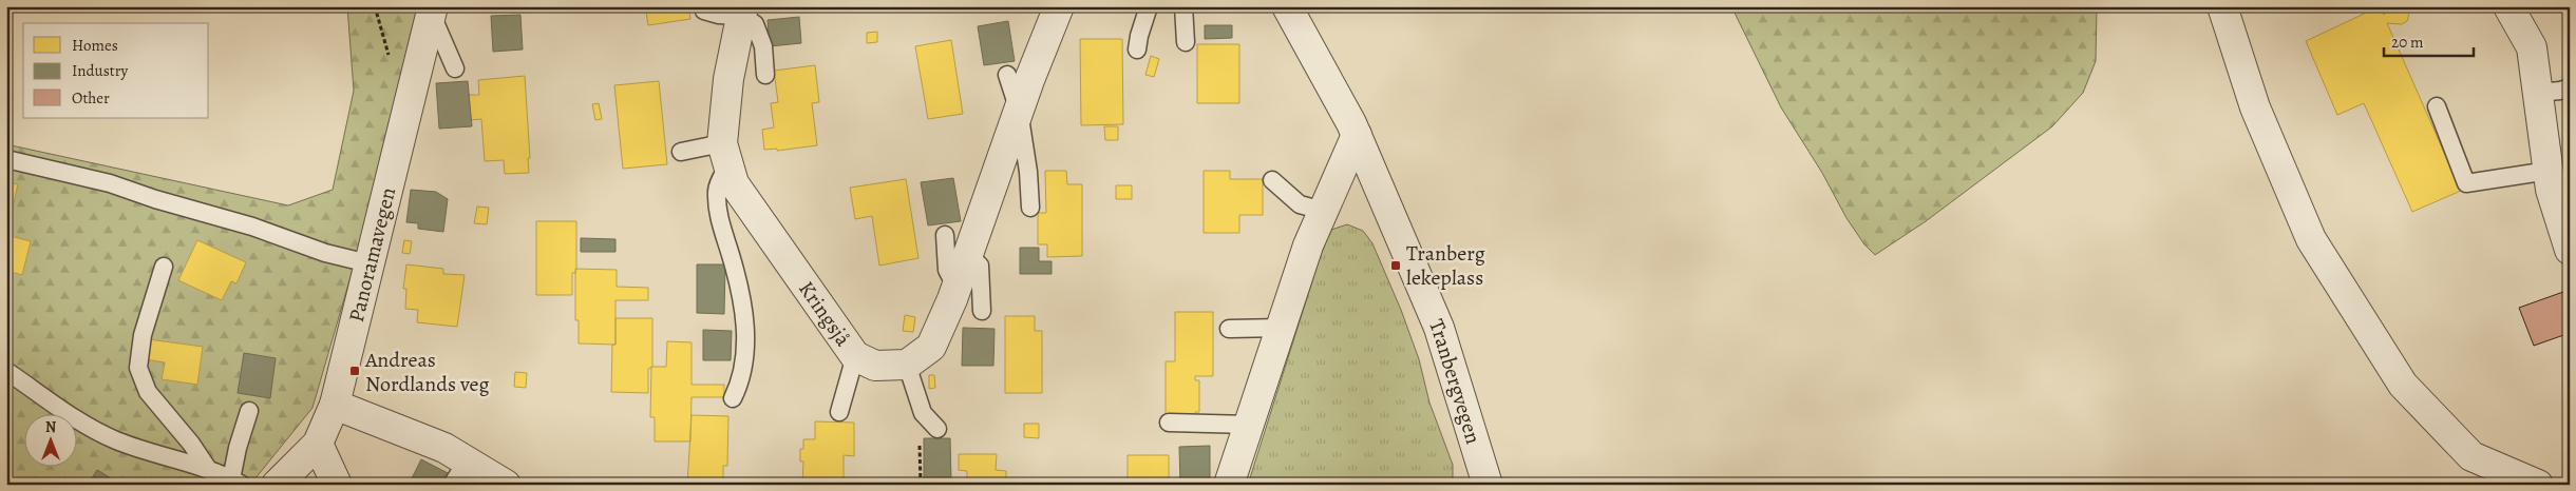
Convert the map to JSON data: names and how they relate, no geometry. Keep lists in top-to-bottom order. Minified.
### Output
{"streets":{"street":["Panoramavegen","Kringsjå","Tranbergvegen"]},"places":{"transit":["Tranberg lekeplass","Andreas Nordlands veg"]},"legend":["Homes","Industry","Other"],"scale_bar":"20 m","north":"top"}
